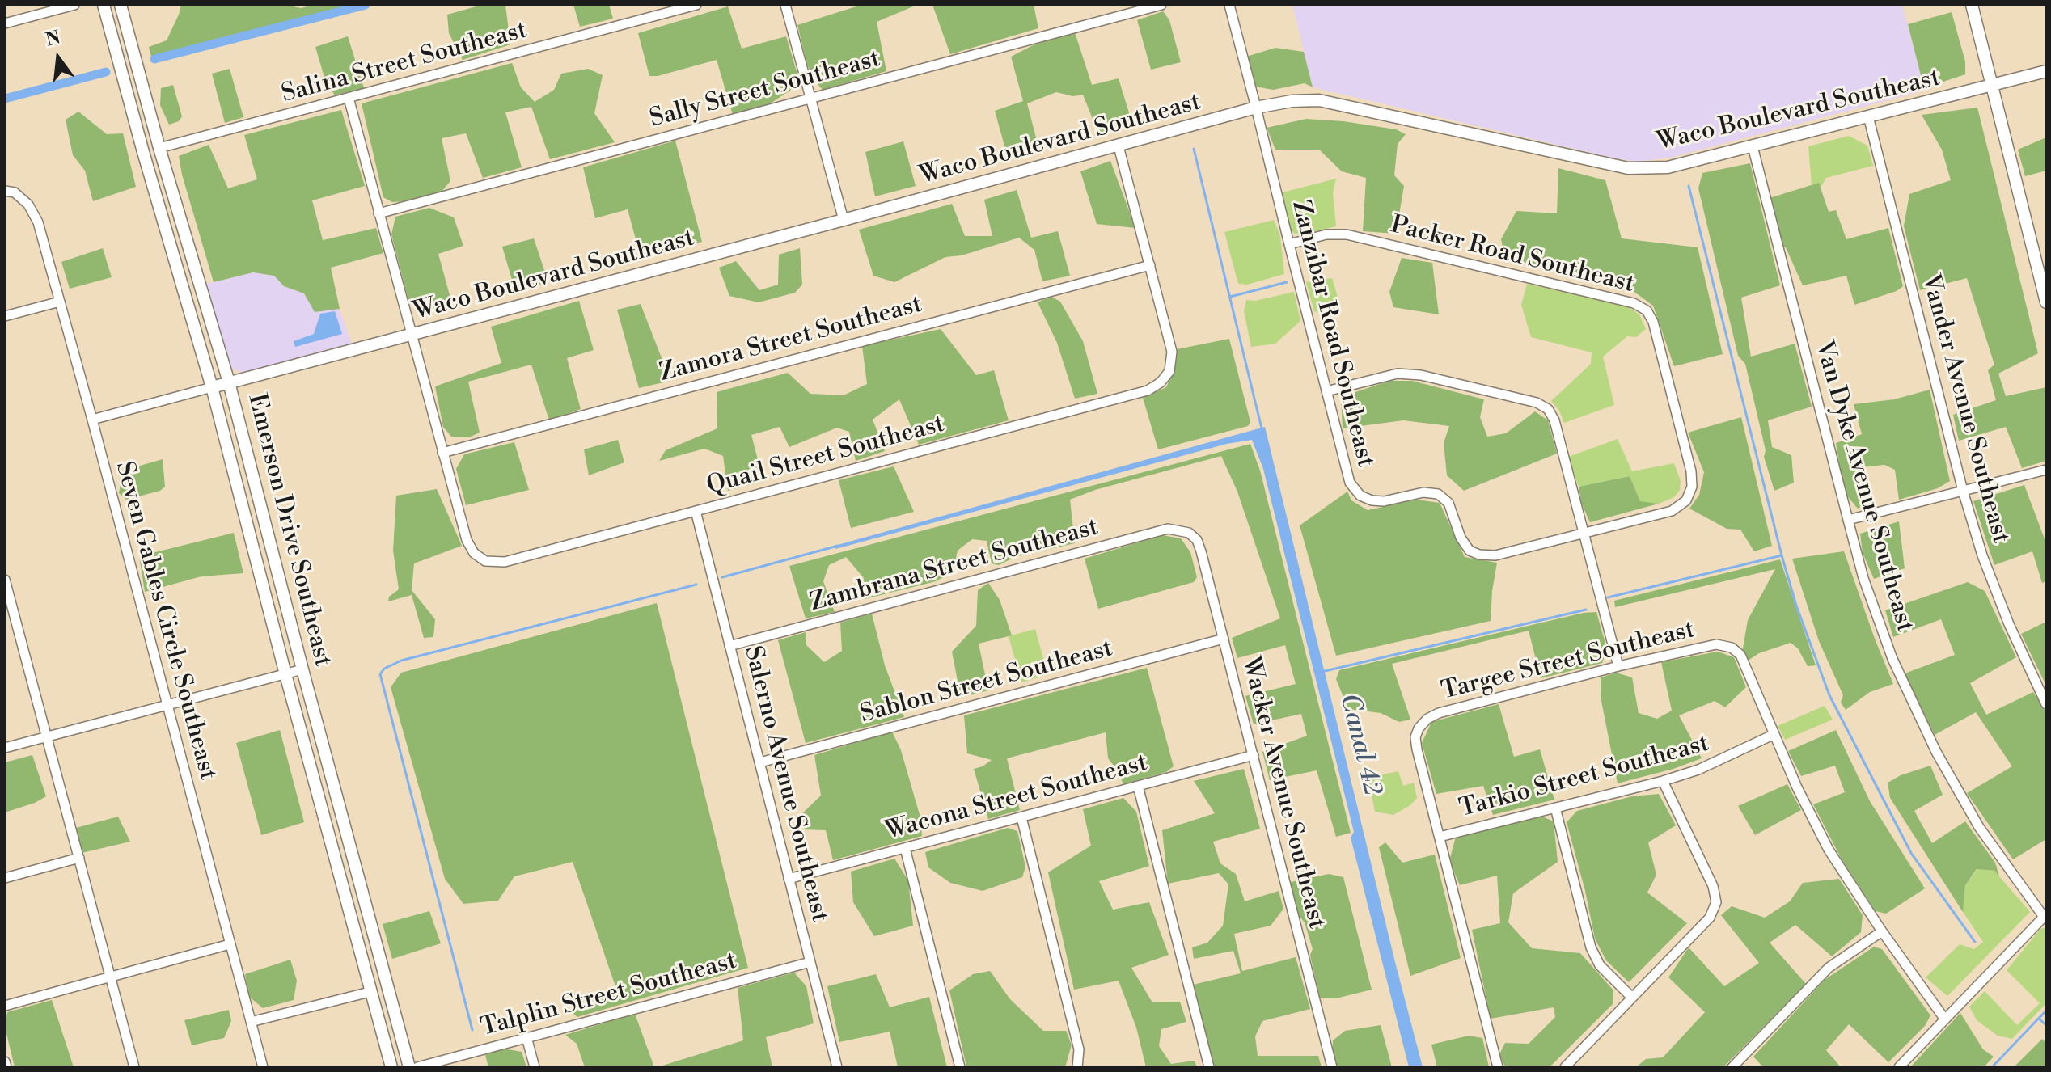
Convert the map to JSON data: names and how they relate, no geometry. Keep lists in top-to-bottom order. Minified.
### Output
{"streets":{"street":["Salina Street Southeast","Sally Street Southeast","Waco Boulevard Southeast","Packer Road Southeast","Zanzibar Road Southeast","Zamora Street Southeast","Vander Avenue Southeast","Quail Street Southeast","Van Dyke Avenue Southeast","Emerson Drive Southeast","Zambrana Street Southeast","Seven Gables Circle Southeast","Targee Street Southeast","Sablon Street Southeast","Tarkio Street Southeast","Salerno Avenue Southeast","Wacker Avenue Southeast","Wacona Street Southeast","Talplin Street Southeast"]},"crossings":[["Salina Street Southeast","Emerson Drive Southeast"],["Waco Boulevard Southeast","Zanzibar Road Southeast"],["Waco Boulevard Southeast","Vander Avenue Southeast"],["Waco Boulevard Southeast","Van Dyke Avenue Southeast"],["Waco Boulevard Southeast","Emerson Drive Southeast"],["Waco Boulevard Southeast","Seven Gables Circle Southeast"],["Packer Road Southeast","Zanzibar Road Southeast"],["Zamora Street Southeast","Quail Street Southeast"],["Quail Street Southeast","Salerno Avenue Southeast"],["Zambrana Street Southeast","Salerno Avenue Southeast"],["Zambrana Street Southeast","Wacker Avenue Southeast"],["Targee Street Southeast","Tarkio Street Southeast"],["Sablon Street Southeast","Salerno Avenue Southeast"],["Sablon Street Southeast","Wacker Avenue Southeast"],["Salerno Avenue Southeast","Wacona Street Southeast"],["Salerno Avenue Southeast","Talplin Street Southeast"],["Wacker Avenue Southeast","Wacona Street Southeast"]],"water":["Canal 42"],"north":"top"}
